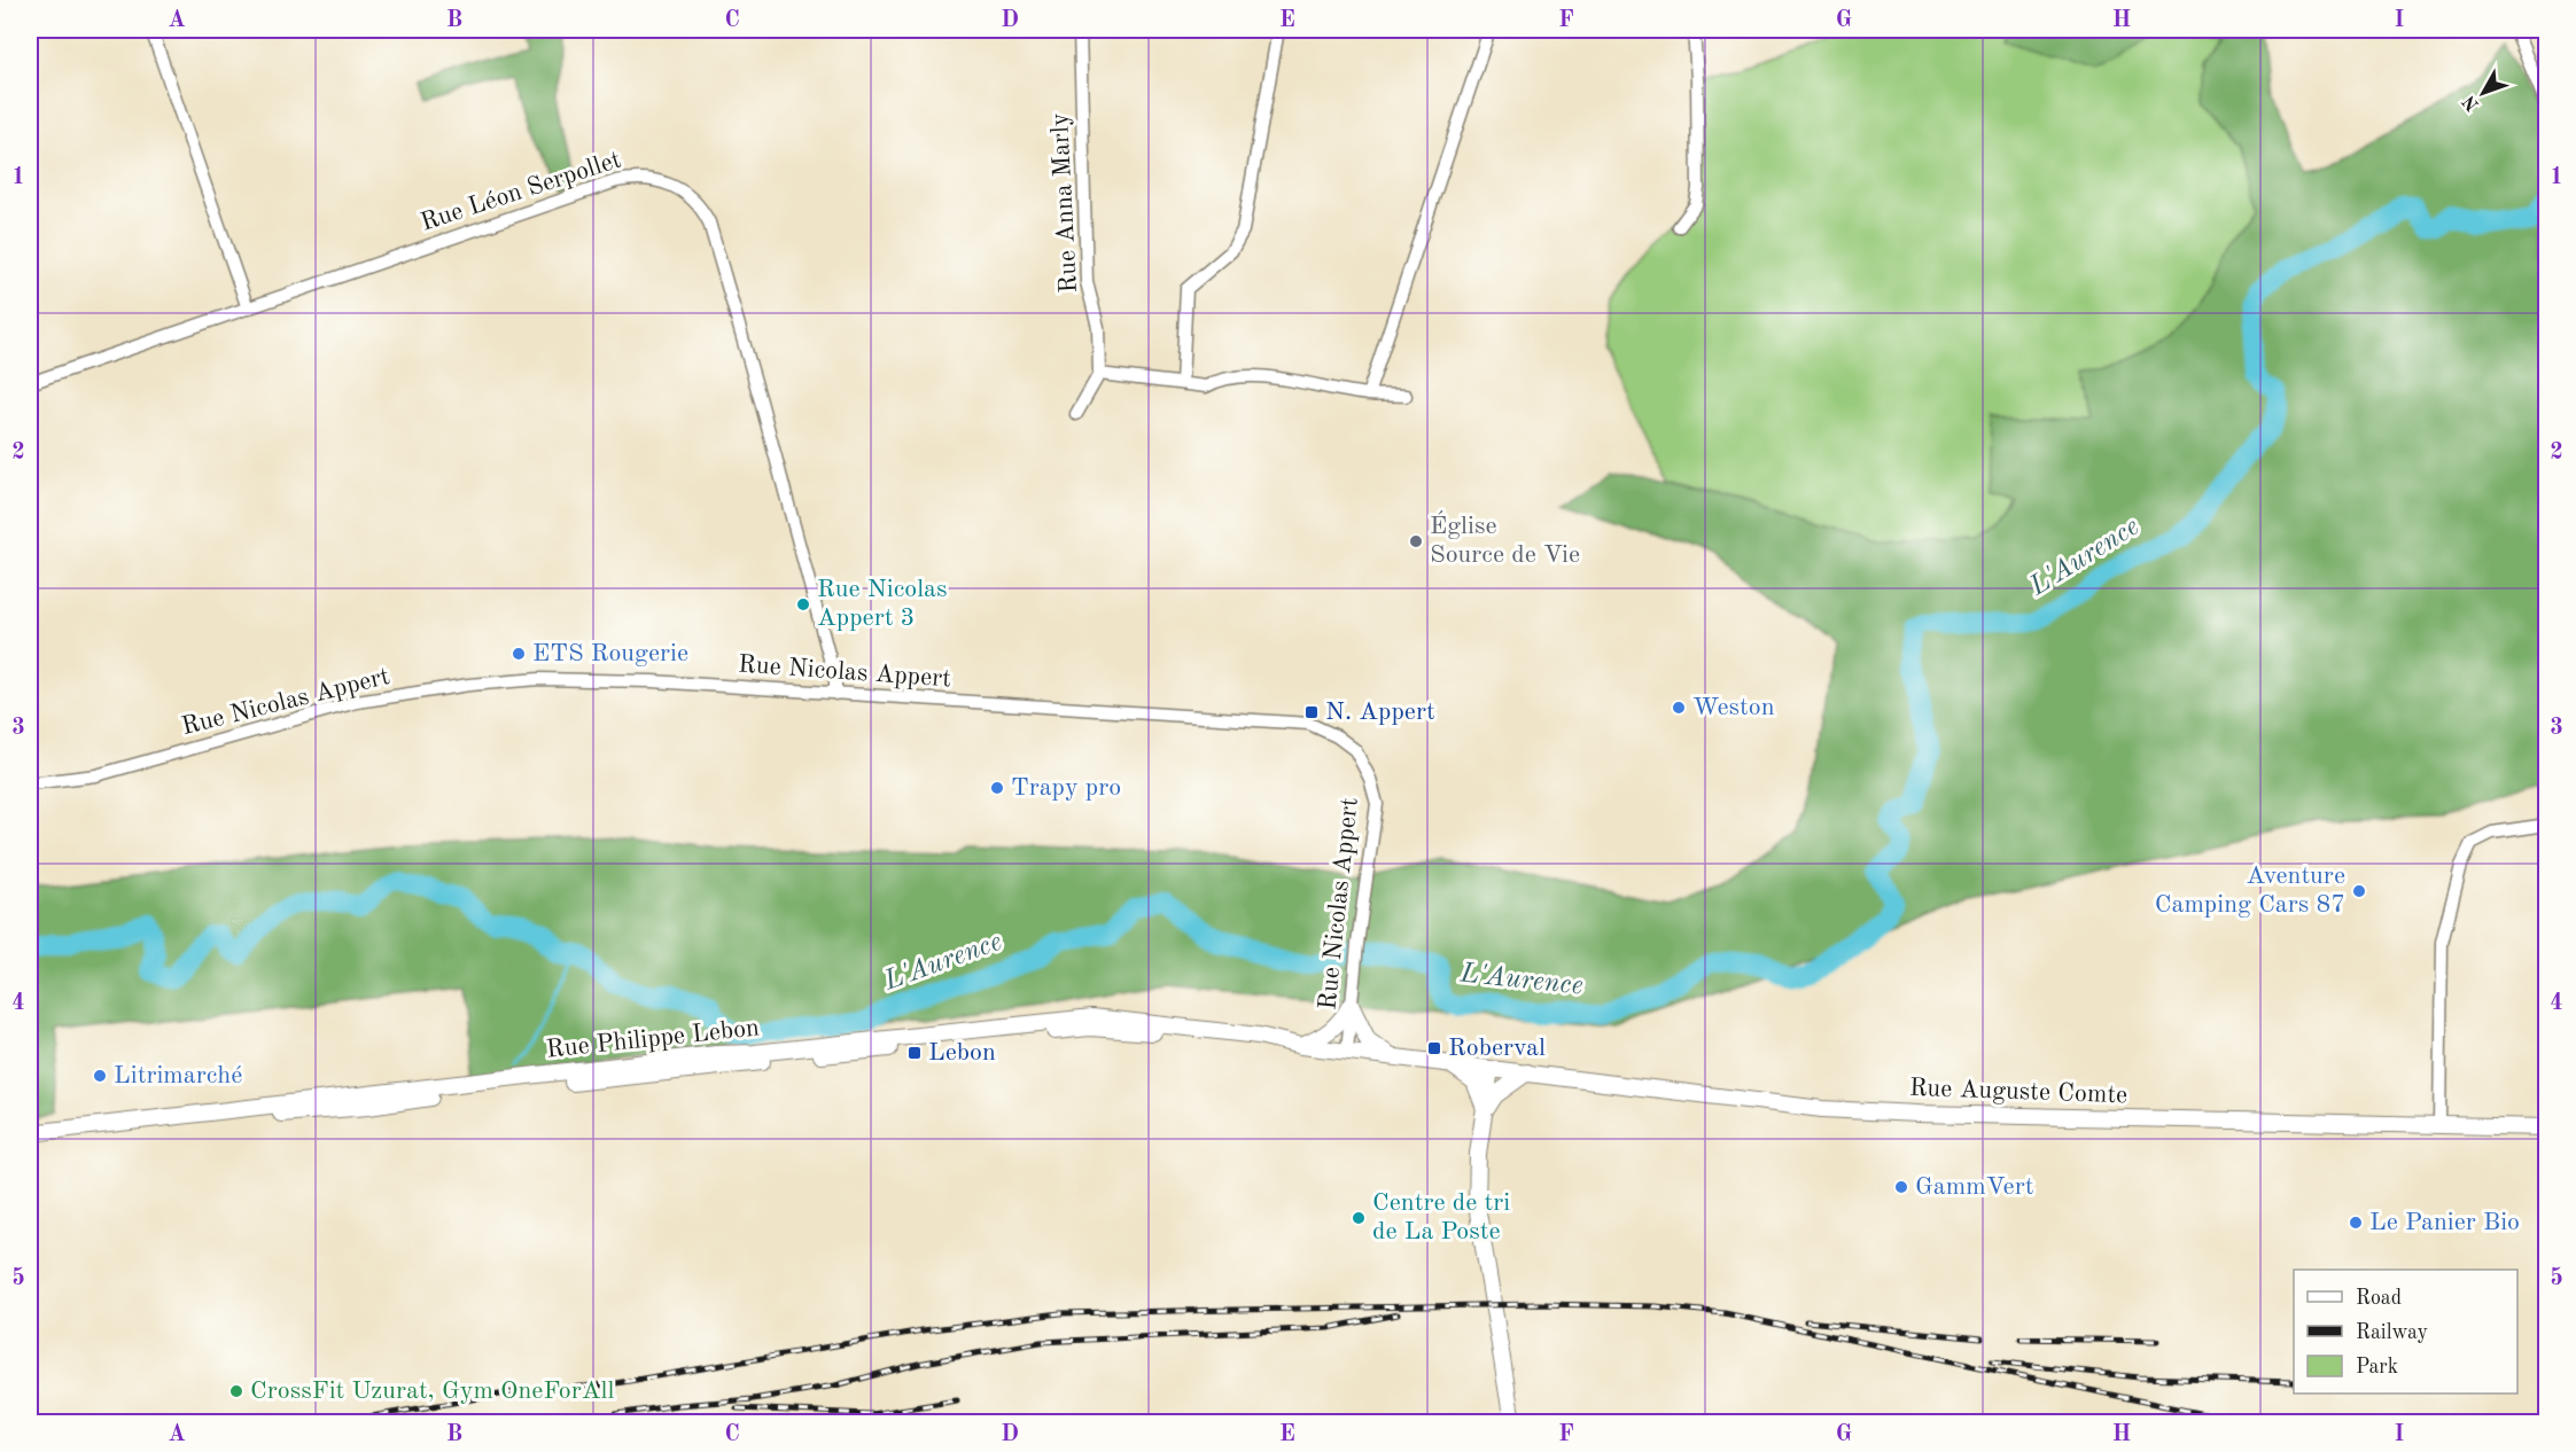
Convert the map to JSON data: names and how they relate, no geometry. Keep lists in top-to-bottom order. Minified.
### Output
{"streets":{"street":["Rue Léon Serpollet","Rue Anna Marly","Rue Nicolas Appert","Rue Philippe Lebon","Rue Auguste Comte"]},"crossings":[["Rue Léon Serpollet","Rue Nicolas Appert"],["Rue Nicolas Appert","Rue Philippe Lebon"],["Rue Philippe Lebon","Rue Auguste Comte"]],"water":["L'Aurence"],"places":{"other":["Église Source de Vie","Rue Nicolas Appert 3","ETS Rougerie","Weston","Trapy pro","Aventure Camping Cars 87","Litrimarché","GammVert","Centre de tri de La Poste","Le Panier Bio","CrossFit Uzurat, Gym OneForAll"],"transit":["N. Appert","Roberval","Lebon"]},"legend":["Road","Railway","Park"],"north":"bottom left","grid":{"columns":["A","B","C","D","E","F","G","H","I"],"rows":["1","2","3","4","5"]}}
